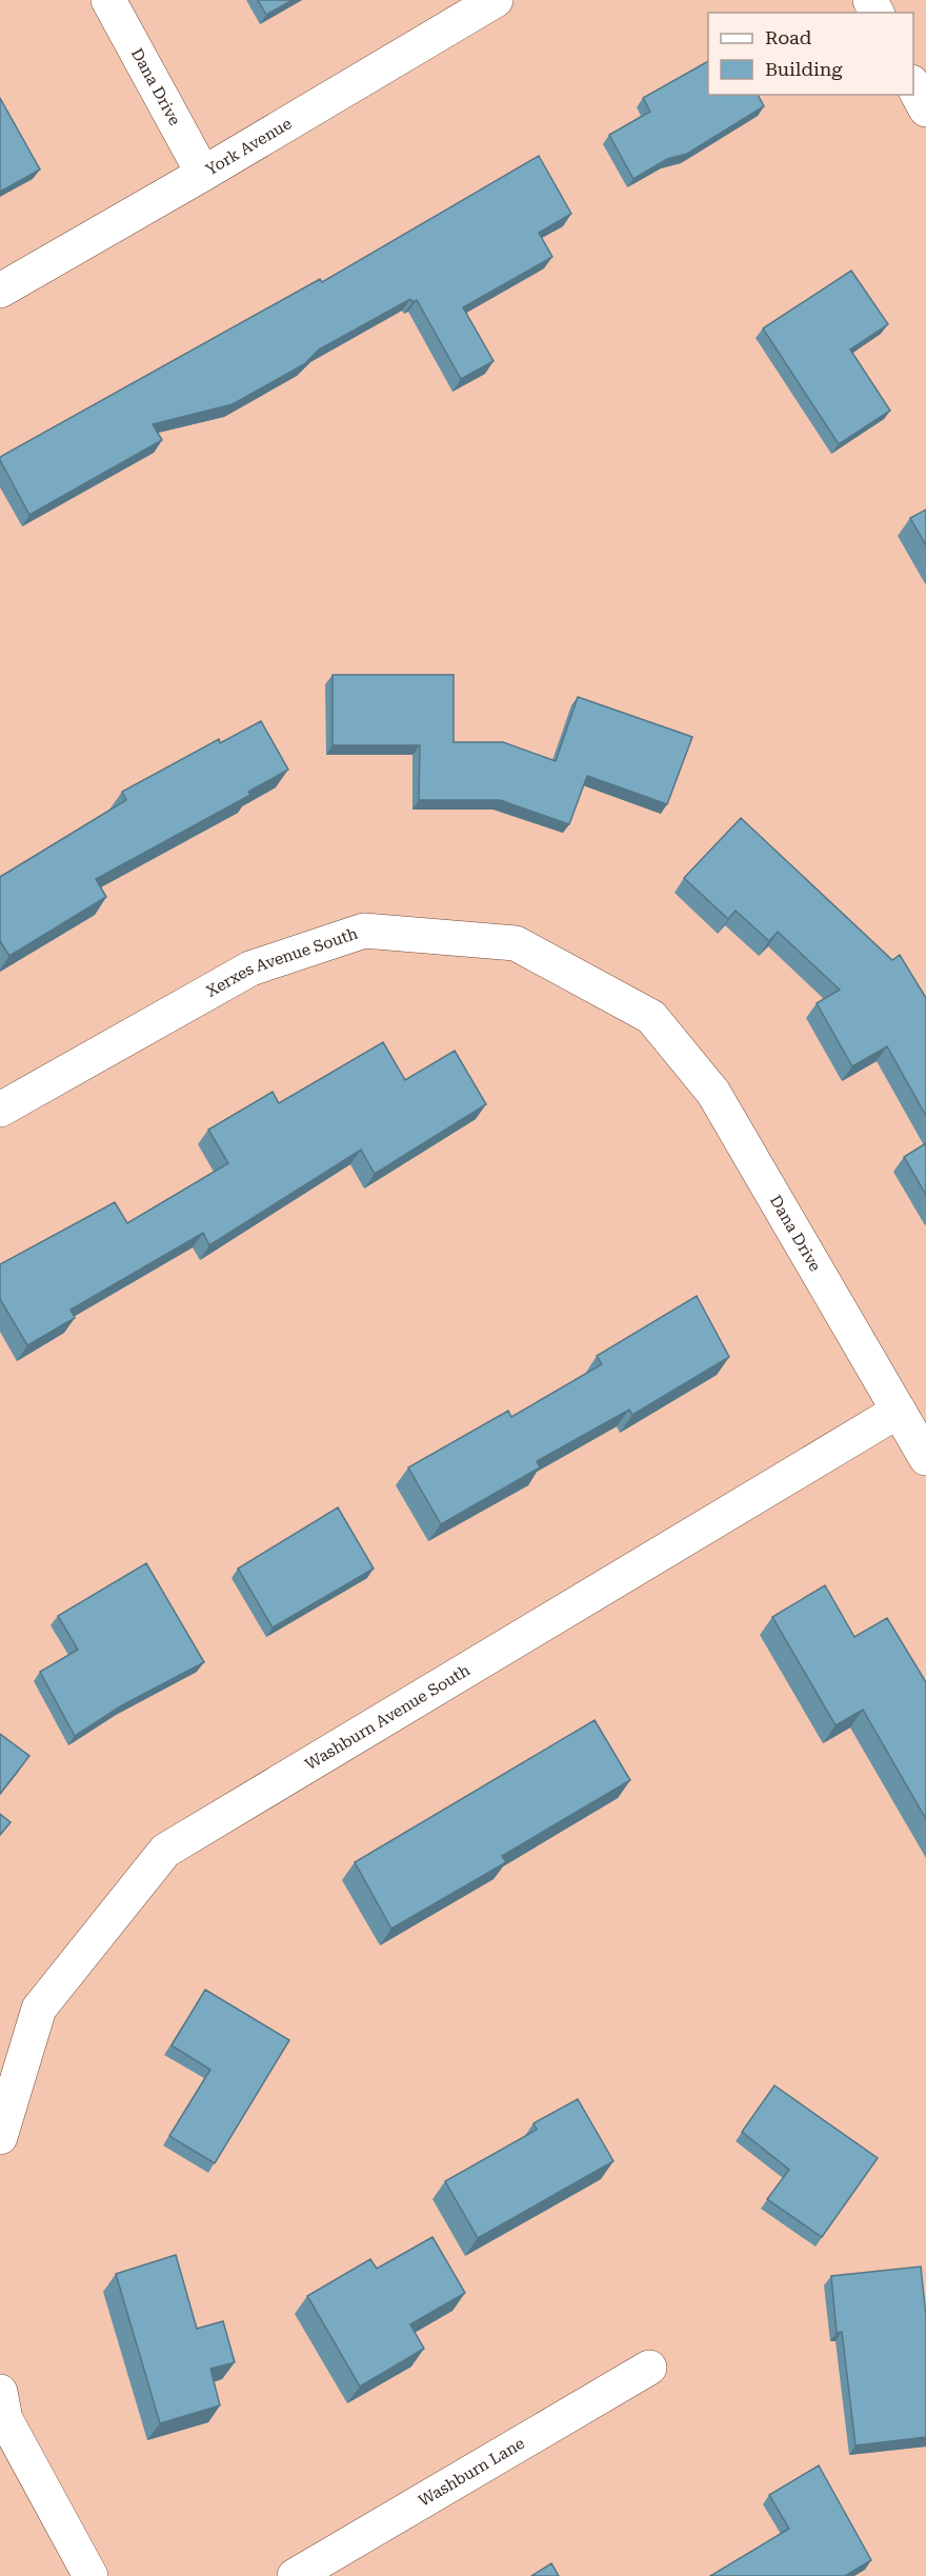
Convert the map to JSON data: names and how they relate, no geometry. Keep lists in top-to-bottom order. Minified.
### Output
{"streets":{"street":["Dana Drive","York Avenue","Xerxes Avenue South","Washburn Avenue South","Washburn Lane"]},"crossings":[["Dana Drive","York Avenue"],["Dana Drive","Xerxes Avenue South"],["Dana Drive","Washburn Avenue South"]],"legend":["Road","Building"]}
